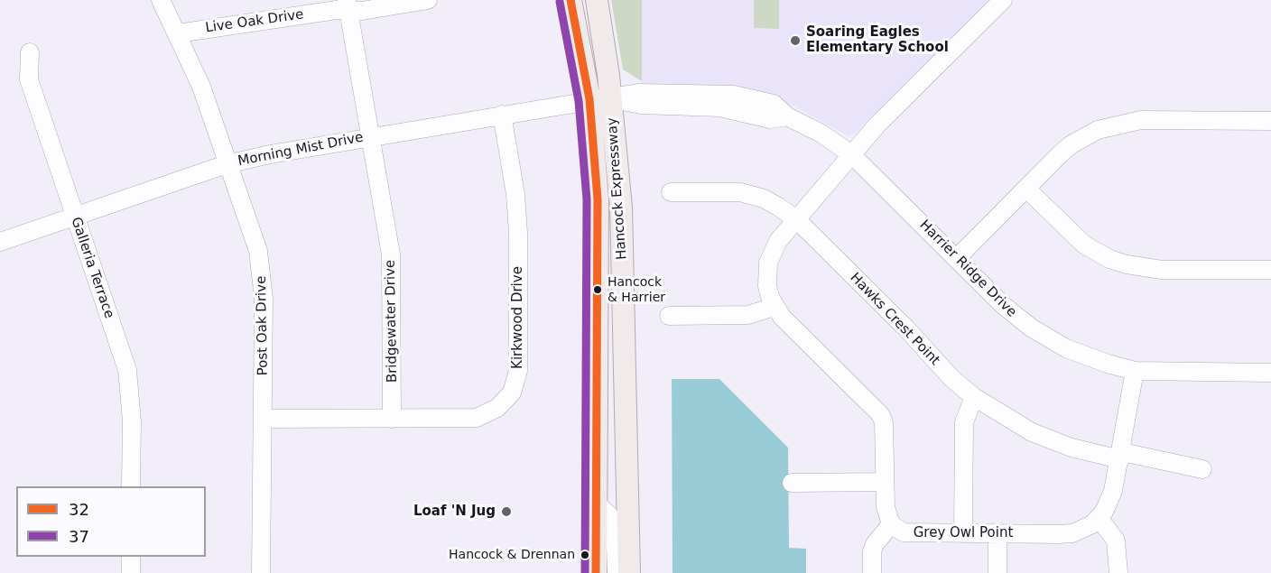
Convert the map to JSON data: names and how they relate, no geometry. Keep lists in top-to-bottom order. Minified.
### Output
{"streets":{"main road":["Hancock Expressway"],"street":["Live Oak Drive","Morning Mist Drive","Galleria Terrace","Harrier Ridge Drive","Kirkwood Drive","Hawks Crest Point","Bridgewater Drive","Post Oak Drive","Grey Owl Point"]},"crossings":[["Live Oak Drive","Bridgewater Drive"],["Live Oak Drive","Post Oak Drive"],["Morning Mist Drive","Hancock Expressway"],["Morning Mist Drive","Galleria Terrace"],["Morning Mist Drive","Harrier Ridge Drive"],["Morning Mist Drive","Kirkwood Drive"],["Morning Mist Drive","Bridgewater Drive"],["Morning Mist Drive","Post Oak Drive"],["Hancock Expressway","Harrier Ridge Drive"],["Kirkwood Drive","Bridgewater Drive"],["Kirkwood Drive","Post Oak Drive"]],"places":["Soaring Eagles Elementary School","Hancock & Harrier","Loaf 'N Jug","Hancock & Drennan"],"lines":["transit line 32","transit line 37"],"legend":["32","37"]}
